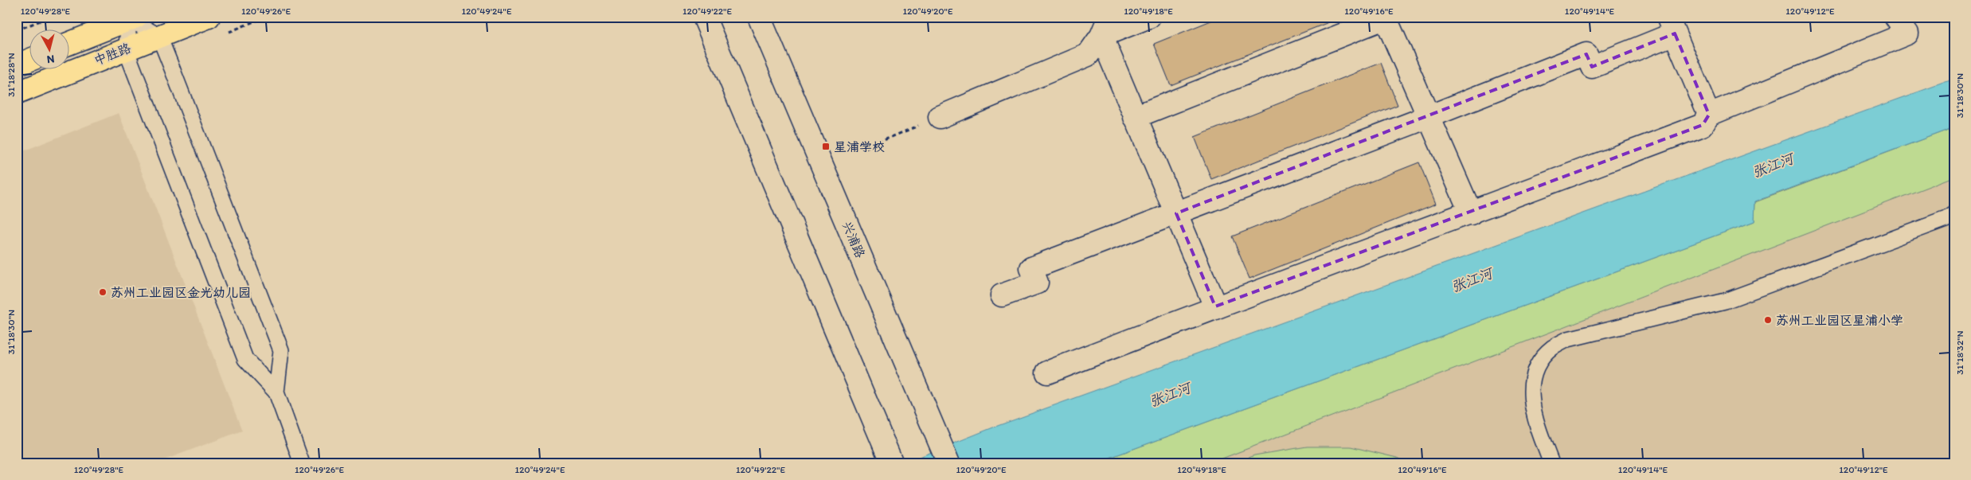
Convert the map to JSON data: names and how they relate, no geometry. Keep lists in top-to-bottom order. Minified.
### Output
{"streets":{"main road":["中胜路"],"street":["兴浦路"]},"water":["张江河"],"places":{"transit":["星浦学校"],"other":["苏州工业园区金光幼儿园","苏州工业园区星浦小学"]},"north":"bottom","coordinates":["120°49'28\"E","120°49'26\"E","120°49'24\"E","120°49'22\"E","120°49'20\"E","120°49'18\"E","120°49'16\"E","120°49'14\"E","120°49'12\"E","31°18'28\"N","31°18'30\"N","31°18'32\"N"]}
